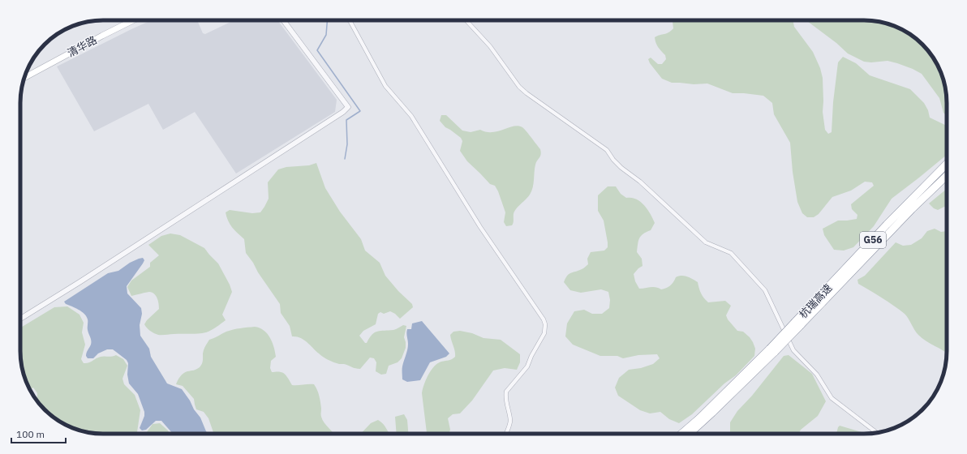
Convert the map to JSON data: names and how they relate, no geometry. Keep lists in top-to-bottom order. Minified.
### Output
{"streets":{"highway":["G56","杭瑞高速"],"main road":["清华路"]},"scale_bar":"100 m"}
